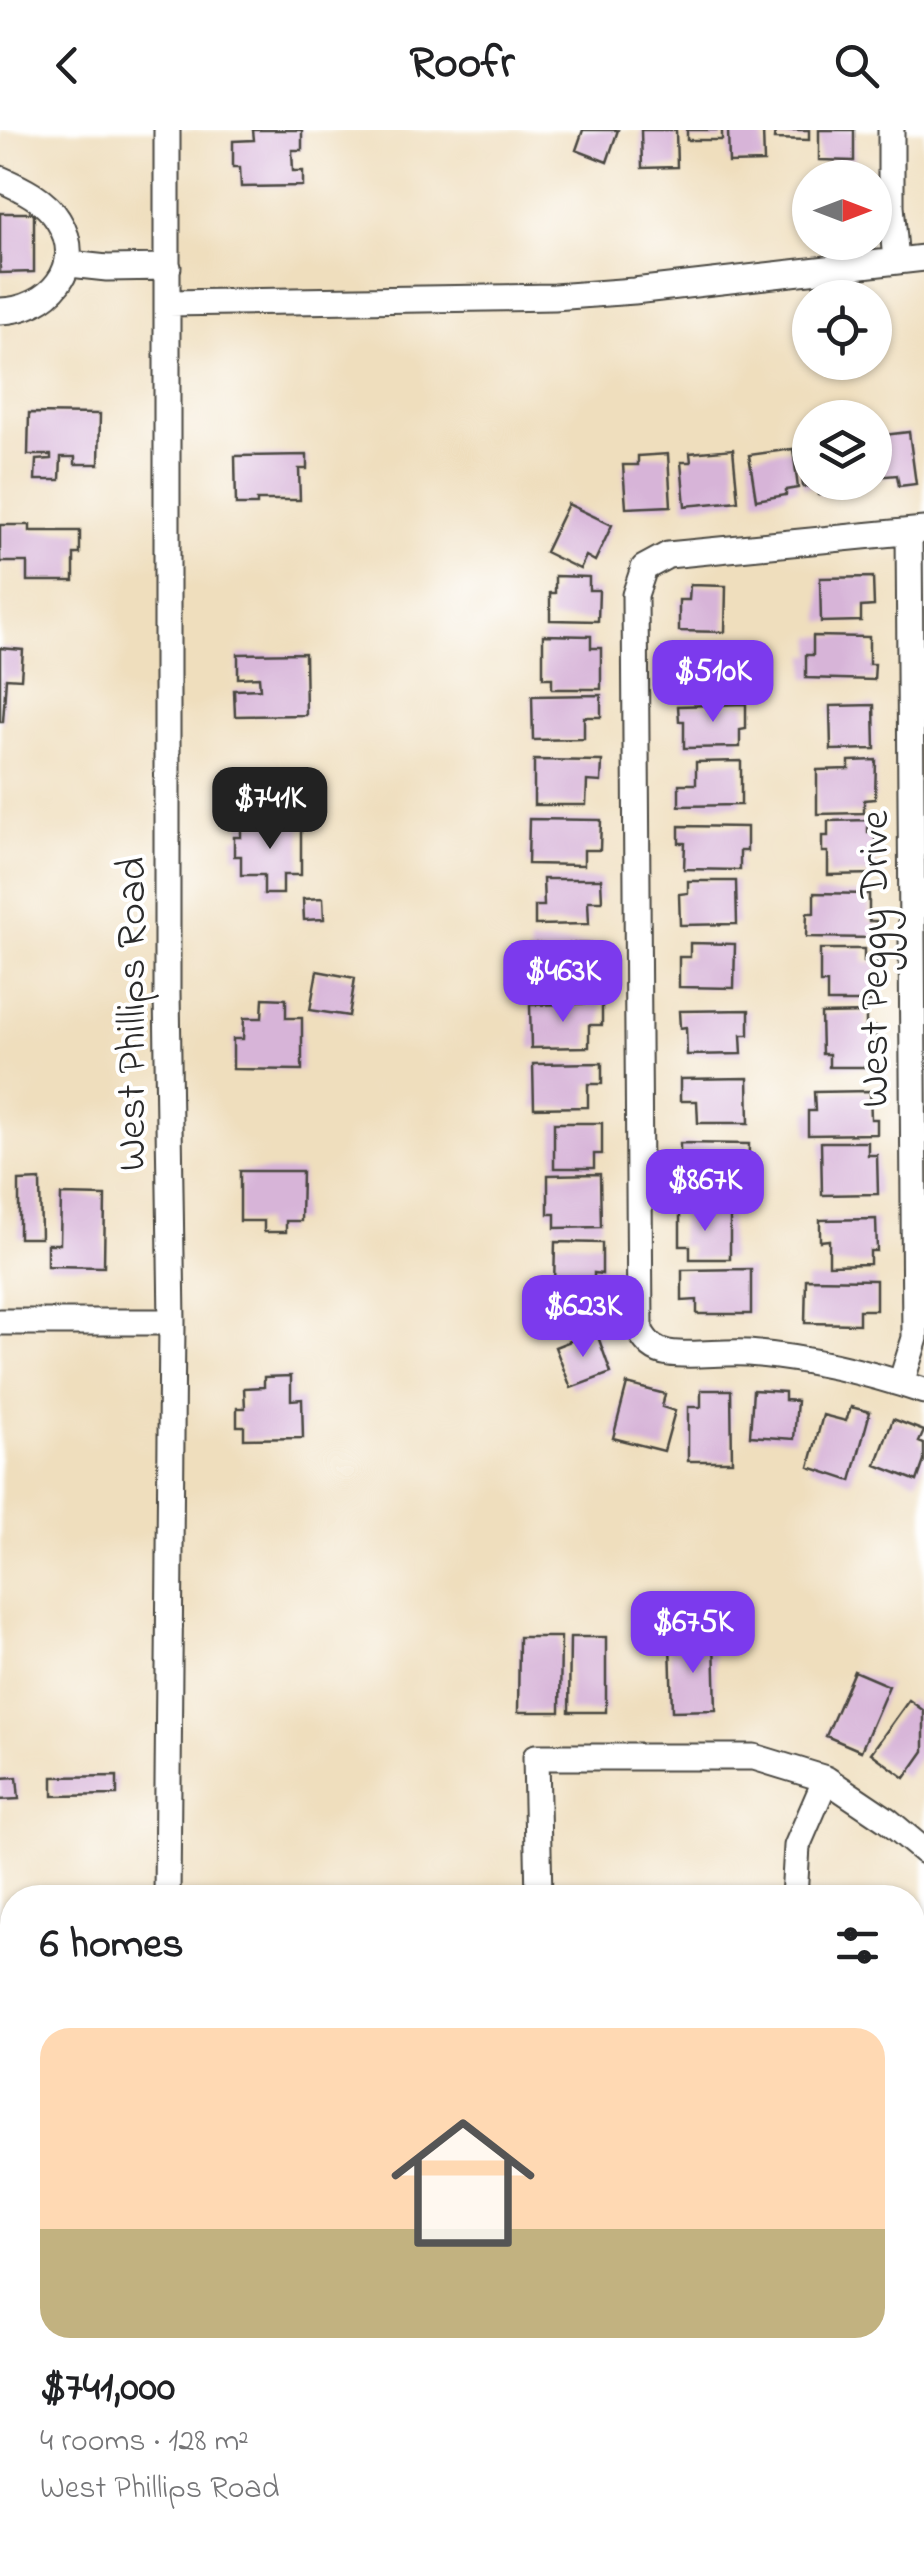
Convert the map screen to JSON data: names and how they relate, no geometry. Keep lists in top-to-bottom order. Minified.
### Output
{"streets":{"street":["West Peggy Drive","West Phillips Road"]},"north":"right","page":{"header":"Roofr","price":["$510K","$741K","$463K","$867K","$623K","$675K"],"heading":"6 homes","list":[{"name":"$741,000","note":"4 rooms · 128 m² · West Phillips Road"}]}}
